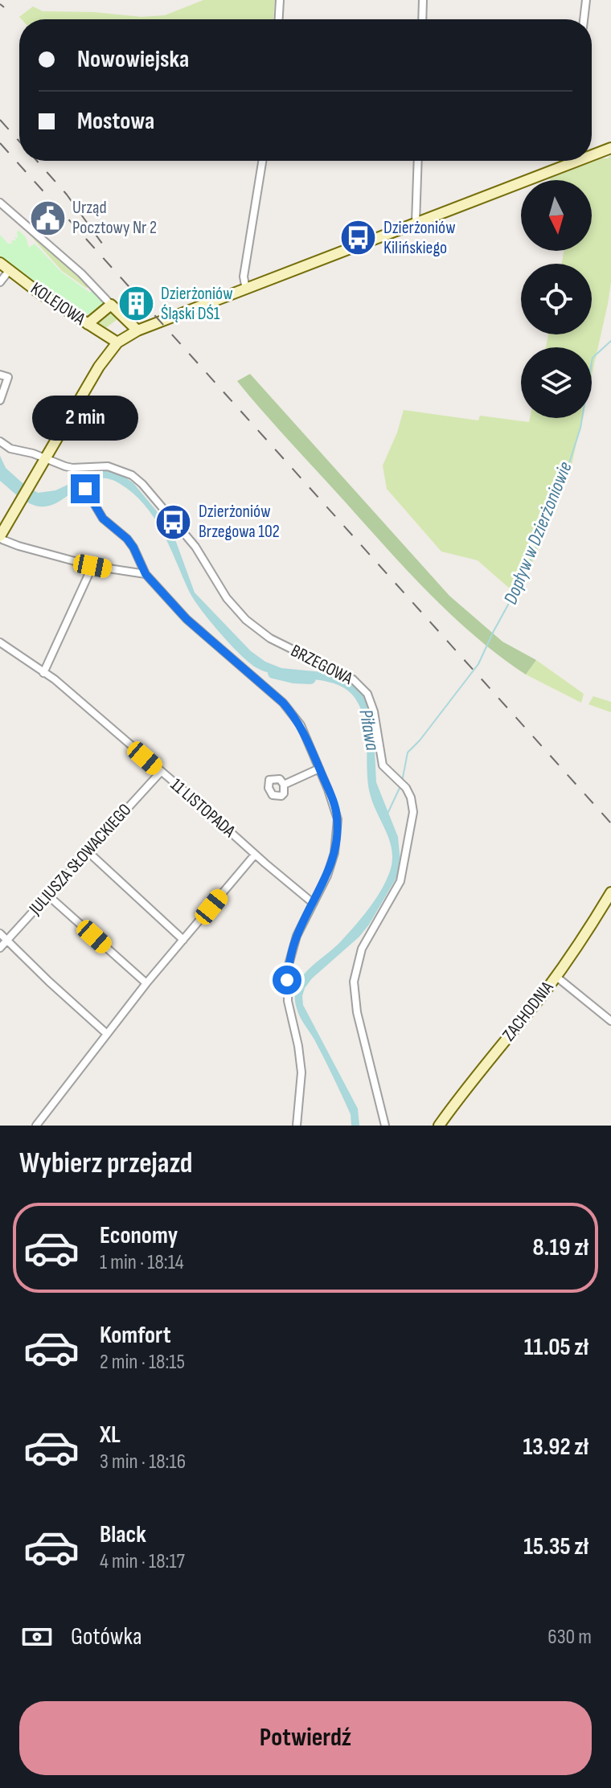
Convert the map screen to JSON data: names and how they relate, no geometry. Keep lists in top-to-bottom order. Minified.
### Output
{"streets":{"street":["KOLEJOWA","BRZEGOWA","11 LISTOPADA","JULIUSZA SŁOWACKIEGO","ZACHODNIA"]},"crossings":[["11 LISTOPADA","JULIUSZA SŁOWACKIEGO"]],"water":["Dopływ w Dzierżoniowie","Piława"],"places":{"public building":["Urząd Pocztowy Nr 2"],"bus stop":["Dzierżoniów Kilińskiego","Dzierżoniów Brzegowa 102"],"building":["Dzierżoniów Śląski DŚ1"]},"north":"bottom","page":{"banner":["Nowowiejska","Mostowa"],"bubble":"2 min","heading":"Wybierz przejazd","list":[{"name":"Economy","note":"1 min · 18:14","value":"8.19 zł"},{"name":"Komfort","note":"2 min · 18:15","value":"11.05 zł"},{"name":"XL","note":"3 min · 18:16","value":"13.92 zł"},{"name":"Black","note":"4 min · 18:17","value":"15.35 zł"}],"pay":["Gotówka","630 m"],"buttons":"Potwierdź"}}
